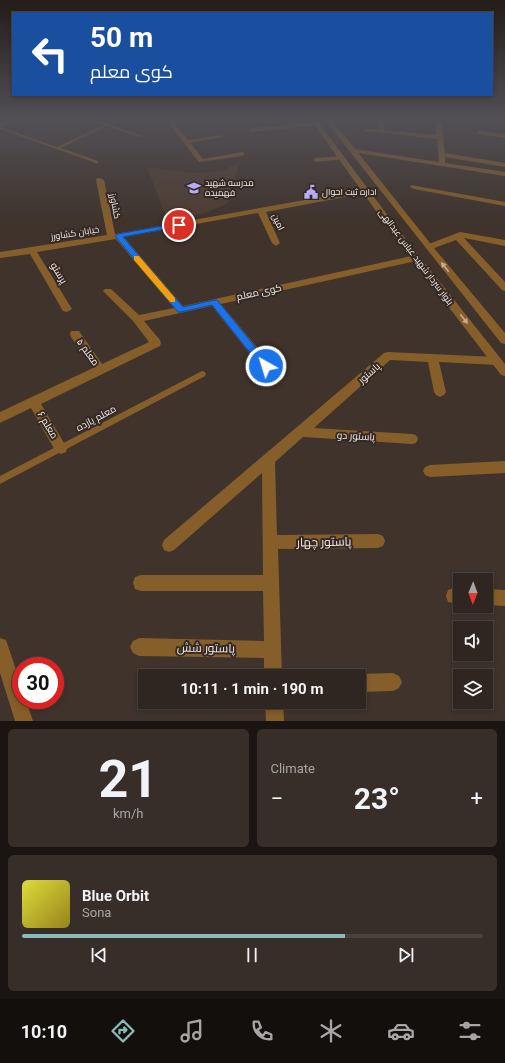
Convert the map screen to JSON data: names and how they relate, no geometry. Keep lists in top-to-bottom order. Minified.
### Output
{"streets":{"street":["کشاورز","امین","خیابان کشاورز","بلوار سردار شهید عباس عبدالهی","پرستو","کوی معلم","معلم ۵","پاستور","معلم ۶","پاستور دو","پاستور چهار","پاستور شش"],"lane":["معلم یازده"]},"crossings":[["کشاورز","خیابان کشاورز"],["امین","خیابان کشاورز"],["خیابان کشاورز","بلوار سردار شهید عباس عبدالهی"],["خیابان کشاورز","پرستو"],["بلوار سردار شهید عباس عبدالهی","کوی معلم"],["بلوار سردار شهید عباس عبدالهی","پاستور"],["پاستور","پاستور دو"],["معلم یازده","معلم ۶"]],"places":{"school or university":["مدرسه شهید فهمیده"],"public building":["اداره ثبت احوال"]},"north":"bottom","page":{"turn":["50 m","کوی معلم"],"limit":"30","trip":"10:11 · 1 min · 190 m","tile":[["21","km/h"],"Climate"],"heat":["−","23°","+"],"song":["Blue Orbit","Sona"],"tabs":"10:10"}}
